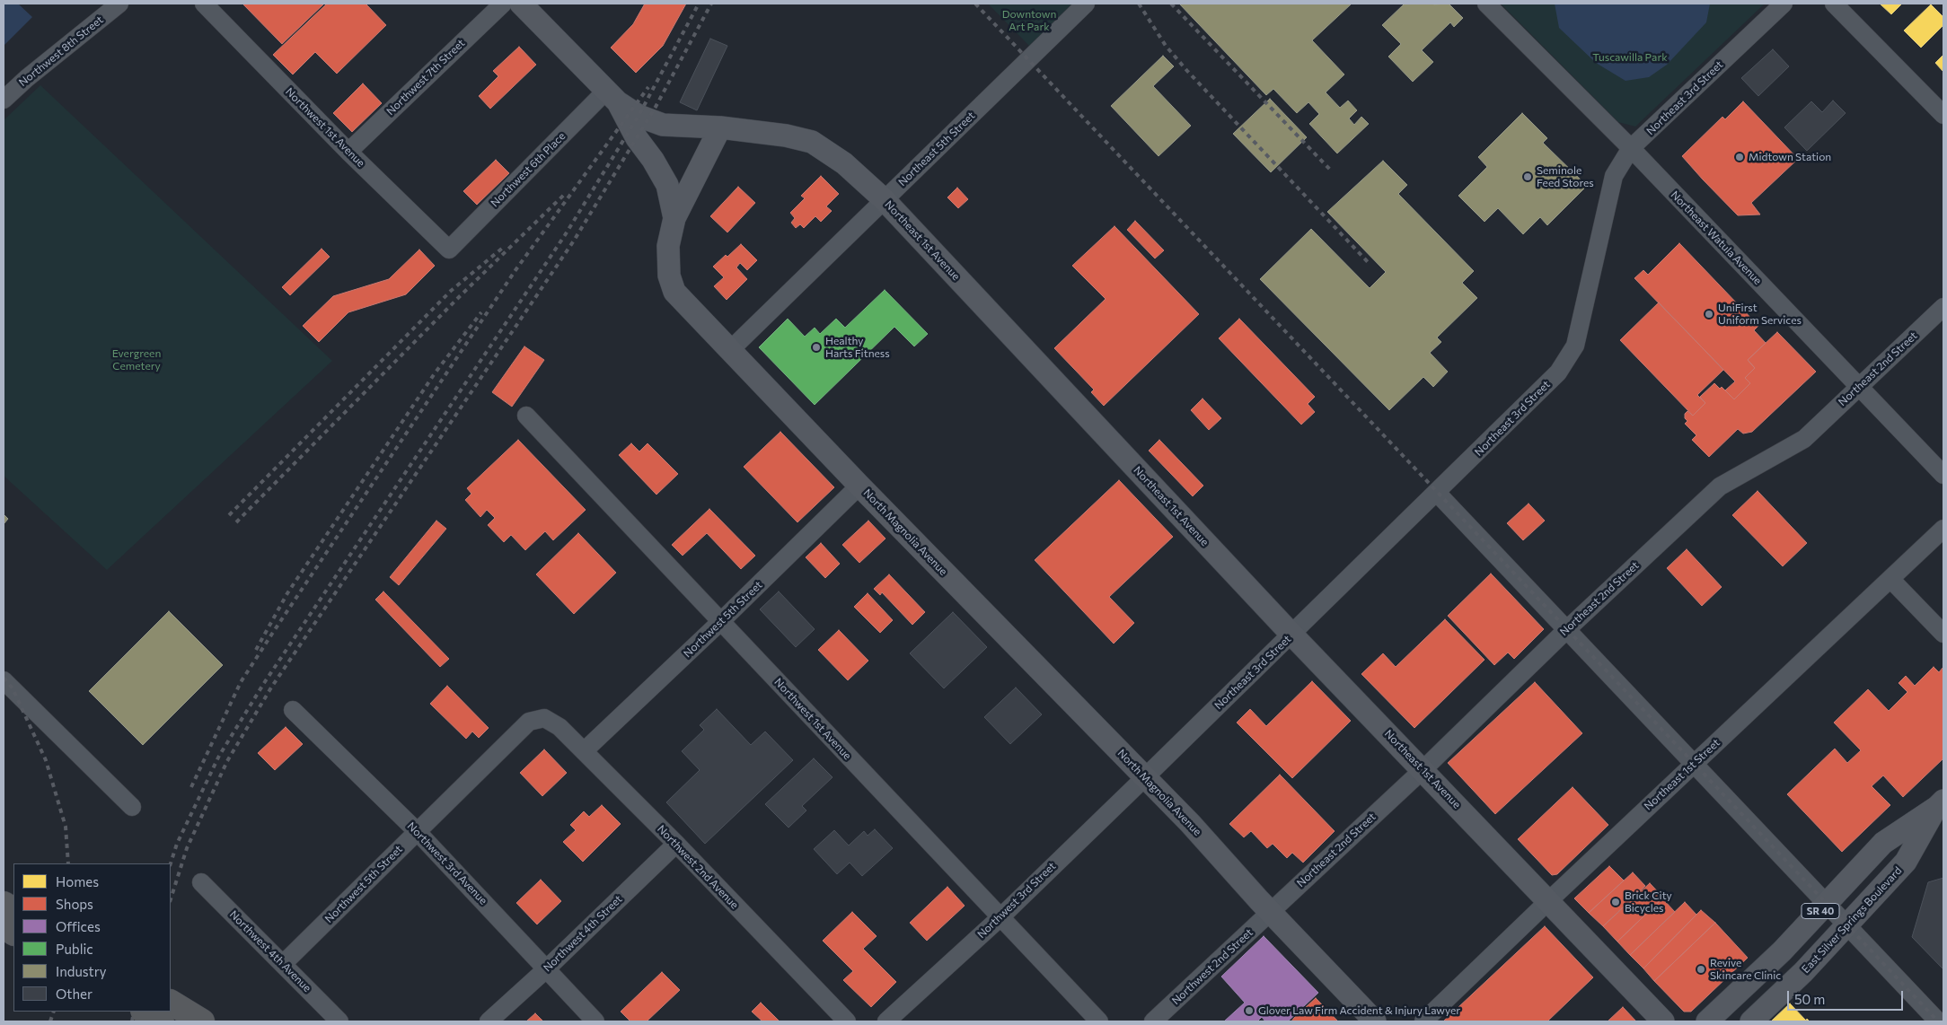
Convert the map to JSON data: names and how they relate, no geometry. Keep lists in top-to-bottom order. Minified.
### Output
{"streets":{"main road":["Northeast 1st Avenue","North Magnolia Avenue","SR 40","East Silver Springs Boulevard"],"street":["Northwest 8th Street","Northwest 7th Street","Northeast 3rd Street","Northwest 1st Avenue","Northeast 5th Street","Northwest 6th Place","Northeast Watula Avenue","Northeast 2nd Street","Northwest 5th Street","Northeast 1st Street","Northwest 3rd Avenue","Northwest 2nd Avenue","Northwest 3rd Street","Northwest 4th Street","Northwest 4th Avenue","Northwest 2nd Street"]},"crossings":[["Northwest 7th Street","Northwest 1st Avenue"],["Northeast 3rd Street","Northeast Watula Avenue"],["Northeast 3rd Street","Northeast 1st Avenue"],["Northeast 3rd Street","North Magnolia Avenue"],["Northeast 3rd Street","Northwest 3rd Street"],["Northwest 1st Avenue","Northwest 6th Place"],["Northwest 1st Avenue","Northwest 5th Street"],["Northwest 1st Avenue","Northwest 3rd Street"],["Northeast 5th Street","Northeast 1st Avenue"],["Northeast 5th Street","North Magnolia Avenue"],["Northwest 6th Place","Northeast 1st Avenue"],["Northwest 6th Place","North Magnolia Avenue"],["Northeast Watula Avenue","Northeast 2nd Street"],["Northeast 1st Avenue","Northeast 2nd Street"],["Northeast 1st Avenue","North Magnolia Avenue"],["Northeast 1st Avenue","Northeast 1st Street"],["Northeast 2nd Street","North Magnolia Avenue"],["Northeast 2nd Street","Northwest 2nd Street"],["North Magnolia Avenue","Northwest 5th Street"],["North Magnolia Avenue","Northwest 3rd Street"],["North Magnolia Avenue","Northwest 2nd Street"],["Northwest 5th Street","Northwest 3rd Avenue"],["Northwest 5th Street","Northwest 2nd Avenue"],["Northwest 5th Street","Northwest 4th Avenue"],["Northwest 3rd Avenue","Northwest 4th Street"],["Northwest 2nd Avenue","Northwest 4th Street"]],"parks":["Downtown Art Park","Tuscawilla Park","Evergreen Cemetery"],"places":["Midtown Station","Seminole Feed Stores","UniFirst Uniform Services","Healthy Harts Fitness","Brick City Bicycles","Revive Skincare Clinic","Glover Law Firm Accident & Injury Lawyer"],"legend":["Homes","Shops","Offices","Public","Industry","Other"],"scale_bar":"50 m"}
